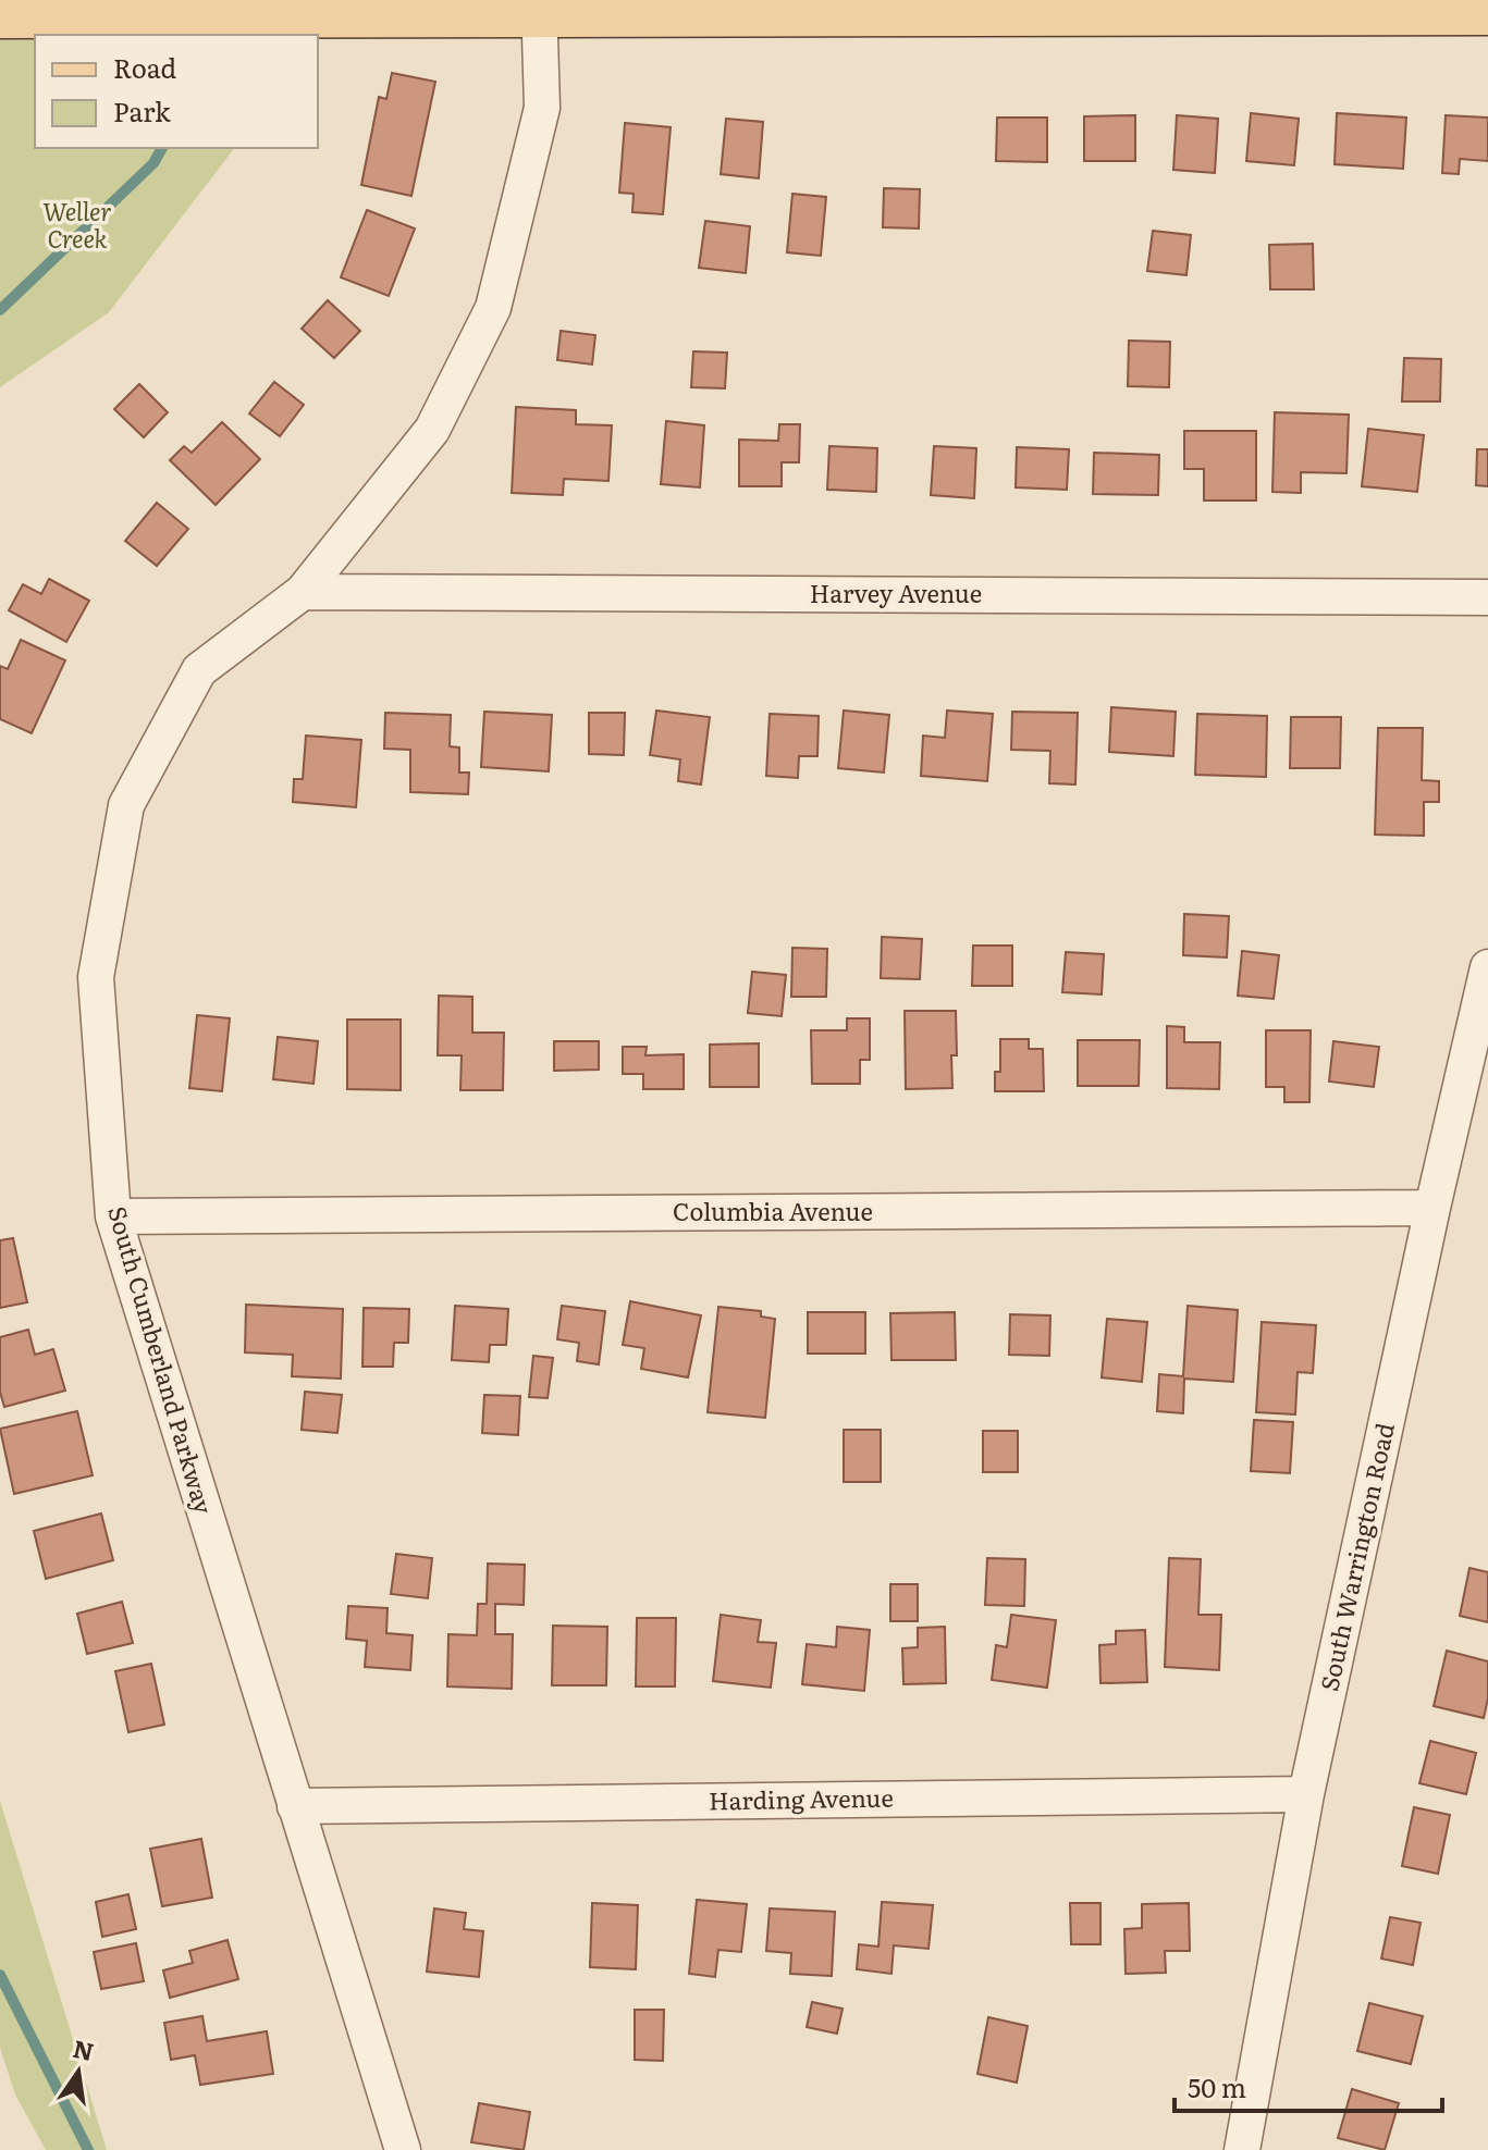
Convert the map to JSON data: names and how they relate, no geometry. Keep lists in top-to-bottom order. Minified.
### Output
{"streets":{"street":["Harvey Avenue","Columbia Avenue","South Cumberland Parkway","South Warrington Road","Harding Avenue"]},"crossings":[["Harvey Avenue","South Cumberland Parkway"],["Columbia Avenue","South Cumberland Parkway"],["Columbia Avenue","South Warrington Road"],["South Cumberland Parkway","Harding Avenue"],["South Warrington Road","Harding Avenue"]],"parks":["Weller Creek"],"legend":["Road","Park"],"scale_bar":"50 m","north":"top"}
